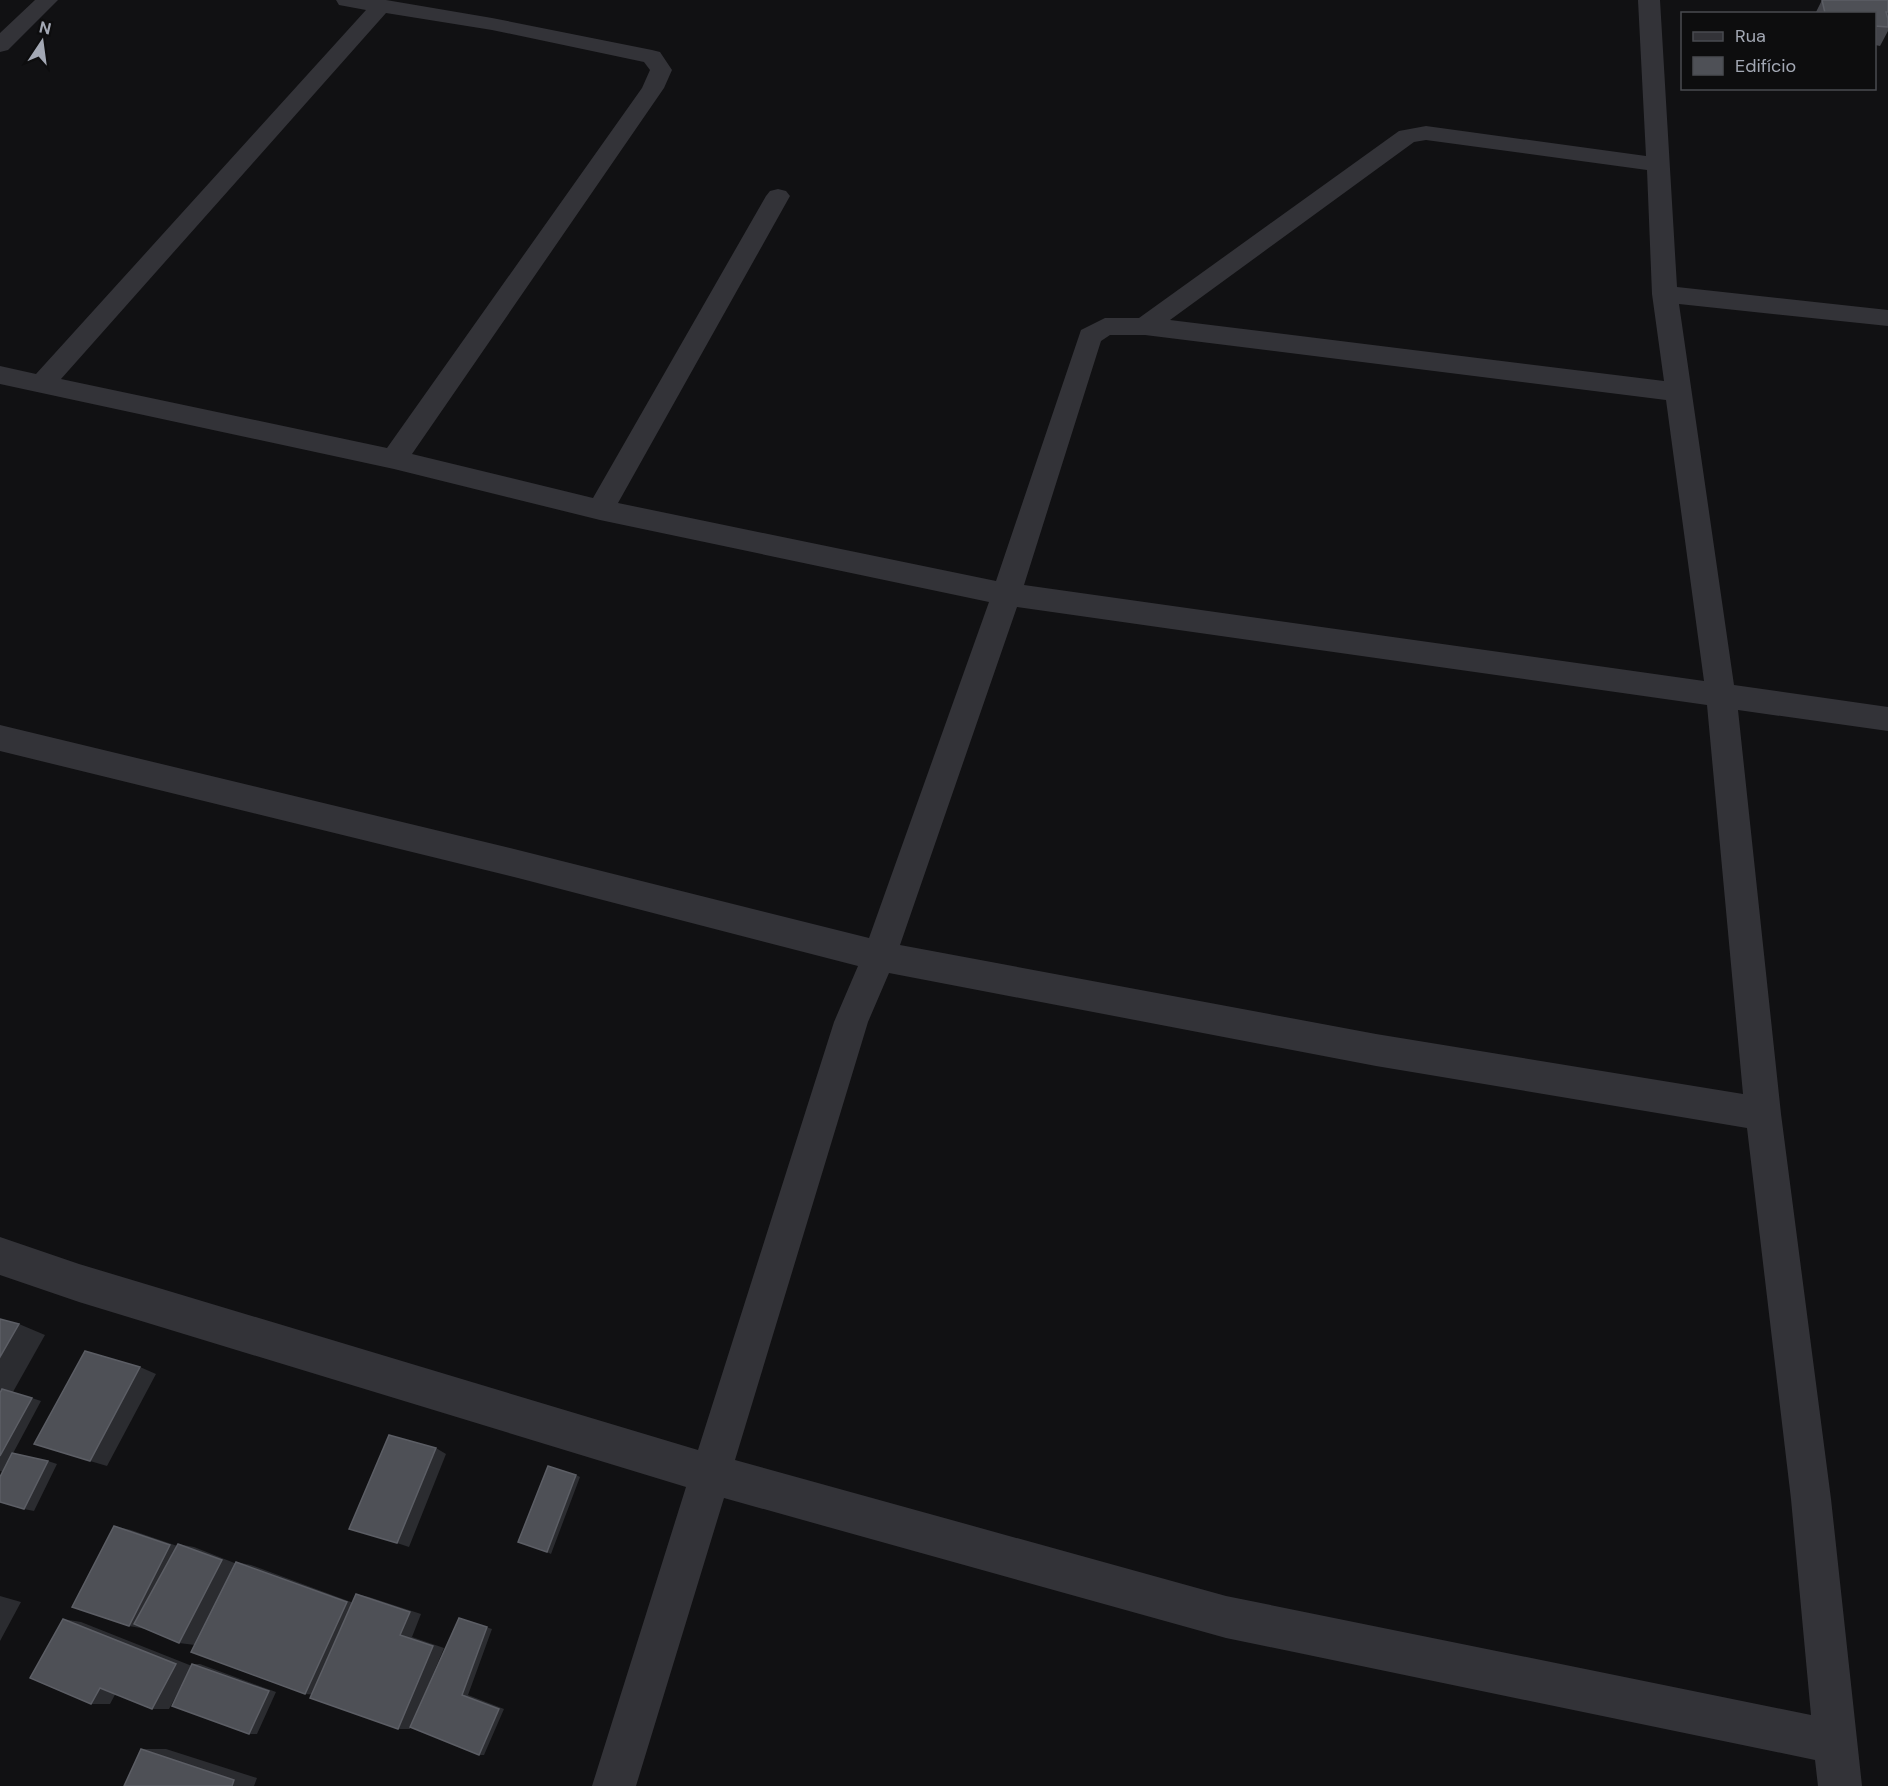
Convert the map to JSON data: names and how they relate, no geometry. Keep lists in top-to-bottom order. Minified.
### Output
{"legend":["Rua","Edifício"],"north":"top"}
